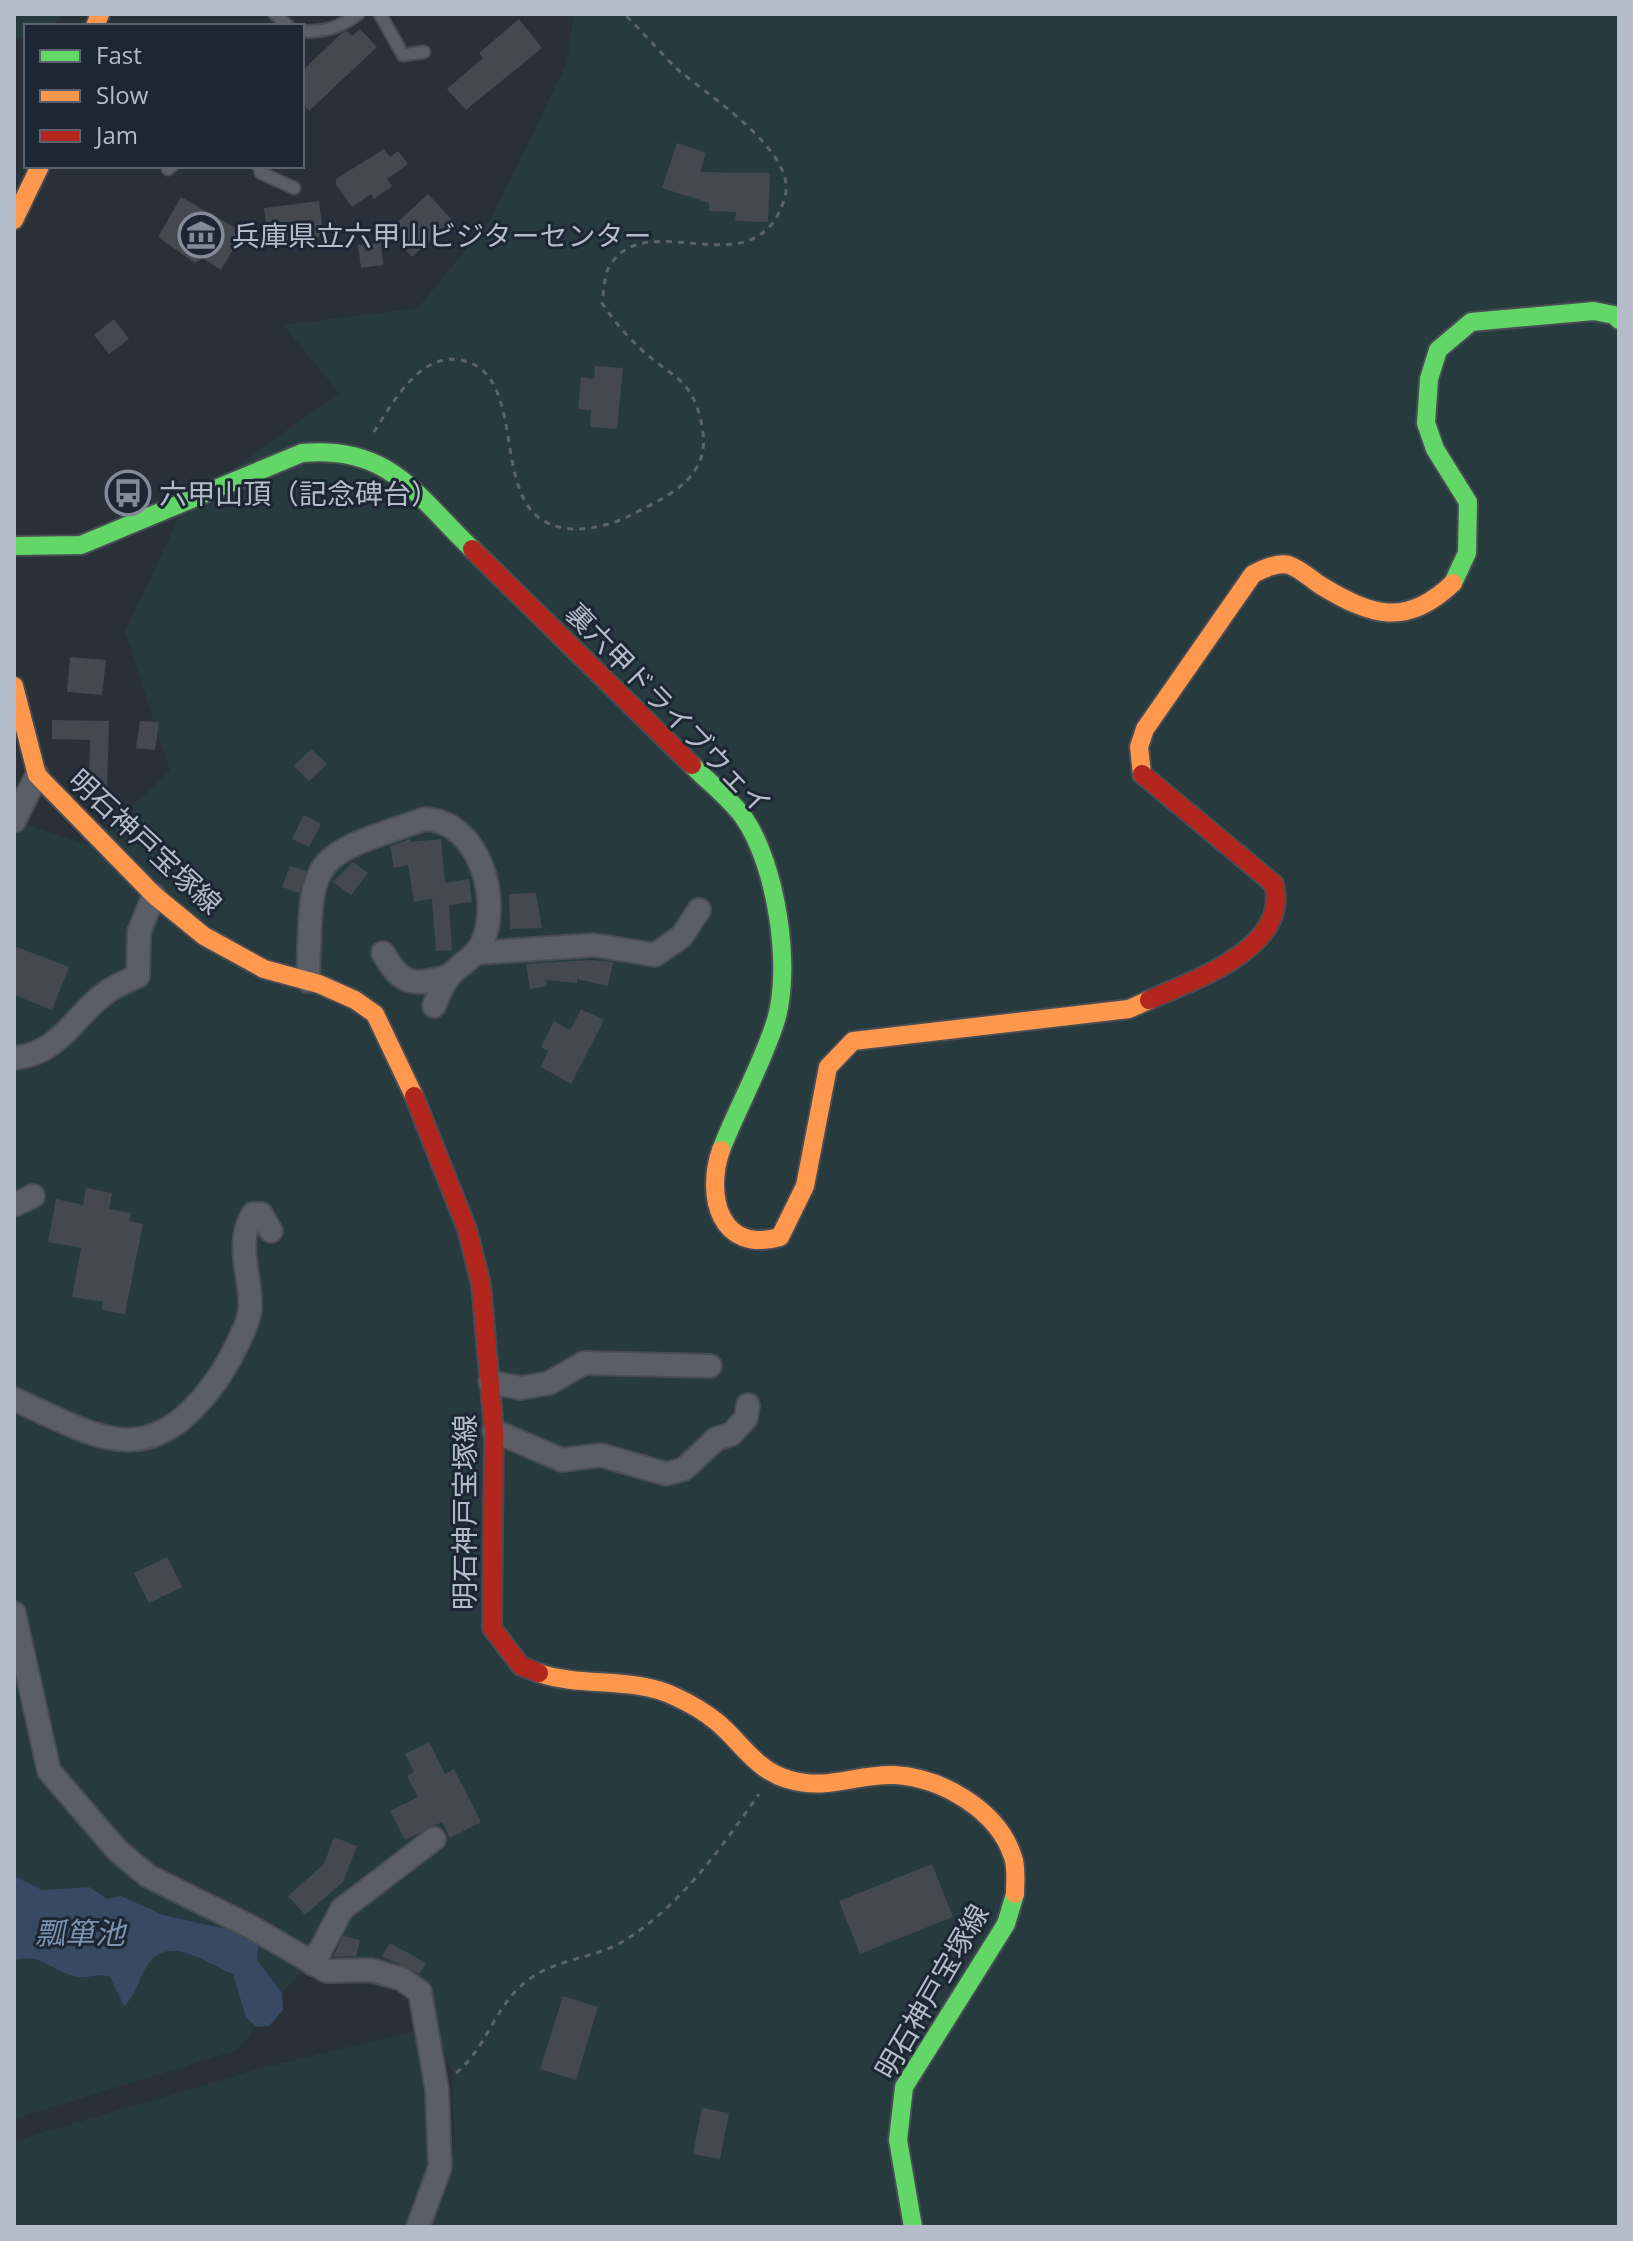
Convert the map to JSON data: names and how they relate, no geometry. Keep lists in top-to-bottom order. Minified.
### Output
{"streets":{"street":["裏六甲ドライブウェイ","明石神戸宝塚線"]},"water":["瓢箪池"],"places":{"museum":["兵庫県立六甲山ビジターセンター"],"bus stop":["六甲山頂（記念碑台）"]},"legend":["Fast","Slow","Jam"]}
